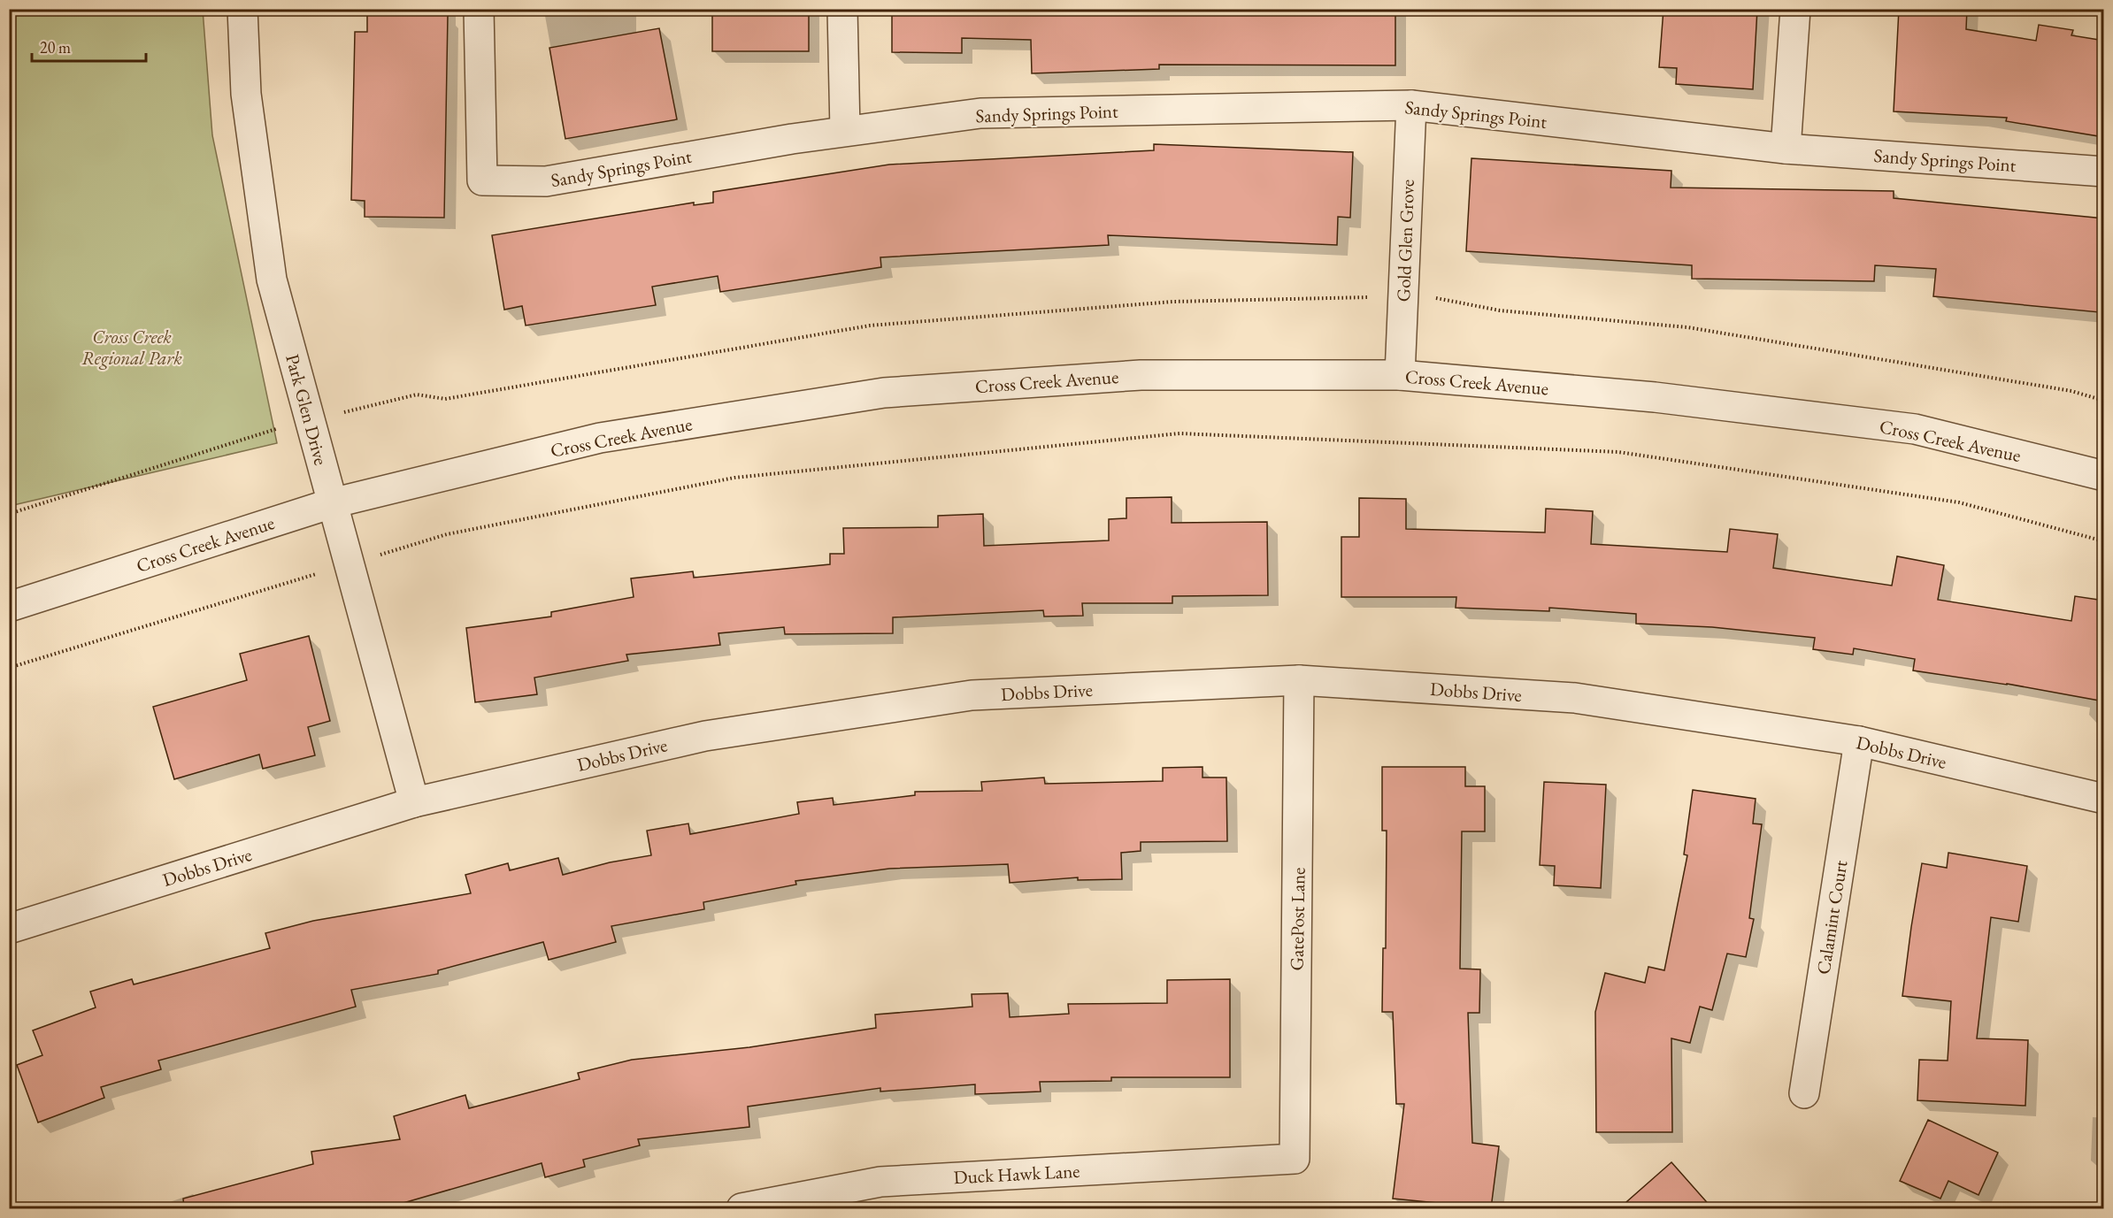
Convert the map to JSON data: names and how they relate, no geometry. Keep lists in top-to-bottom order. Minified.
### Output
{"streets":{"street":["Sandy Springs Point","Gold Glen Grove","Cross Creek Avenue","Park Glen Drive","Dobbs Drive","Calamint Court","GatePost Lane","Duck Hawk Lane"]},"crossings":[["Sandy Springs Point","Gold Glen Grove"],["Gold Glen Grove","Cross Creek Avenue"],["Cross Creek Avenue","Park Glen Drive"],["Park Glen Drive","Dobbs Drive"],["Dobbs Drive","Calamint Court"],["Dobbs Drive","GatePost Lane"],["GatePost Lane","Duck Hawk Lane"]],"parks":["Cross Creek Regional Park"],"scale_bar":"20 m"}
